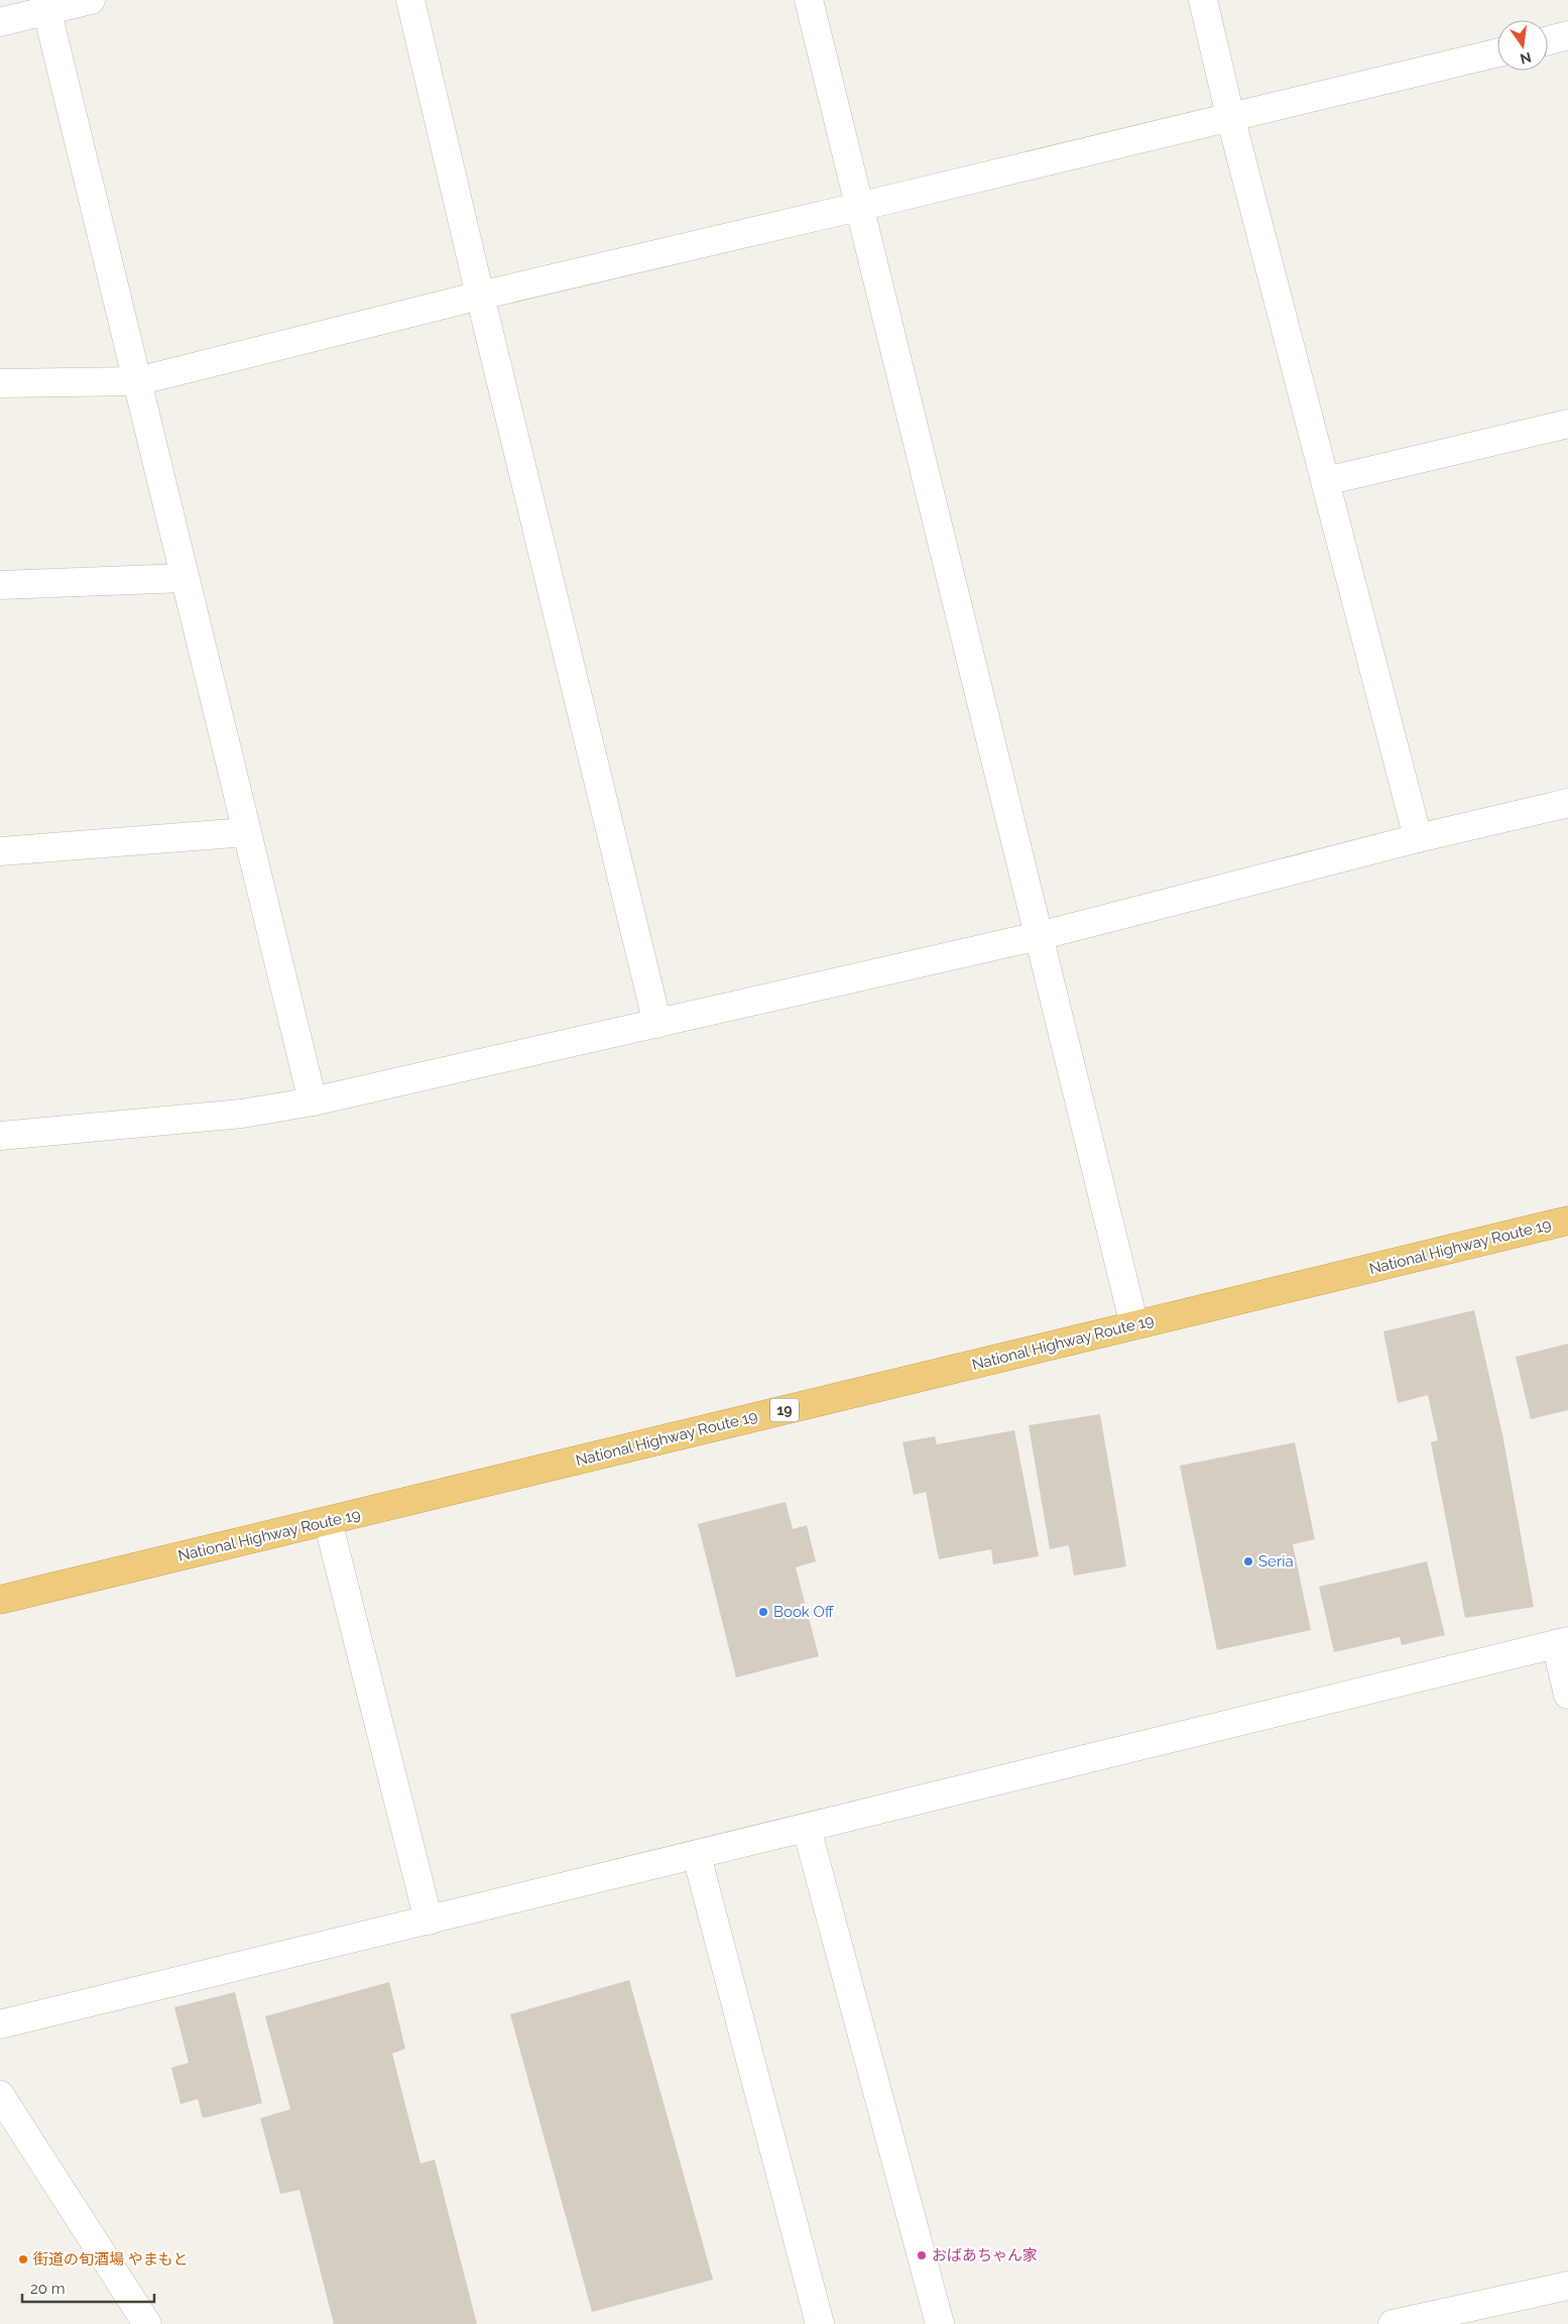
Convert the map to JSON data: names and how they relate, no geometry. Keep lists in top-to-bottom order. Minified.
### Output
{"streets":{"highway":["National Highway Route 19","19"]},"places":["Seria","Book Off","おばあちゃん家","街道の旬酒場 やまもと"],"scale_bar":"20 m","north":"bottom"}
